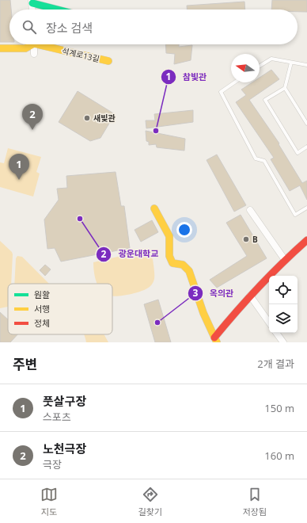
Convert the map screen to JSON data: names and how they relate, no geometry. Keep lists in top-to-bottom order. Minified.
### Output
{"streets":{"street":["석계로13길"]},"places":["새빛관","참빛관","광운대학교","B","옥의관"],"legend":["원활","서행","정체"],"north":"left","page":{"search":"장소 검색","pins":["2","1"],"heading":["주변","2개 결과"],"list":[{"mark":"1","name":"풋살구장","note":"스포츠","value":"150 m"},{"mark":"2","name":"노천극장","note":"극장","value":"160 m"}],"nav":["지도","길찾기","저장됨"]}}
